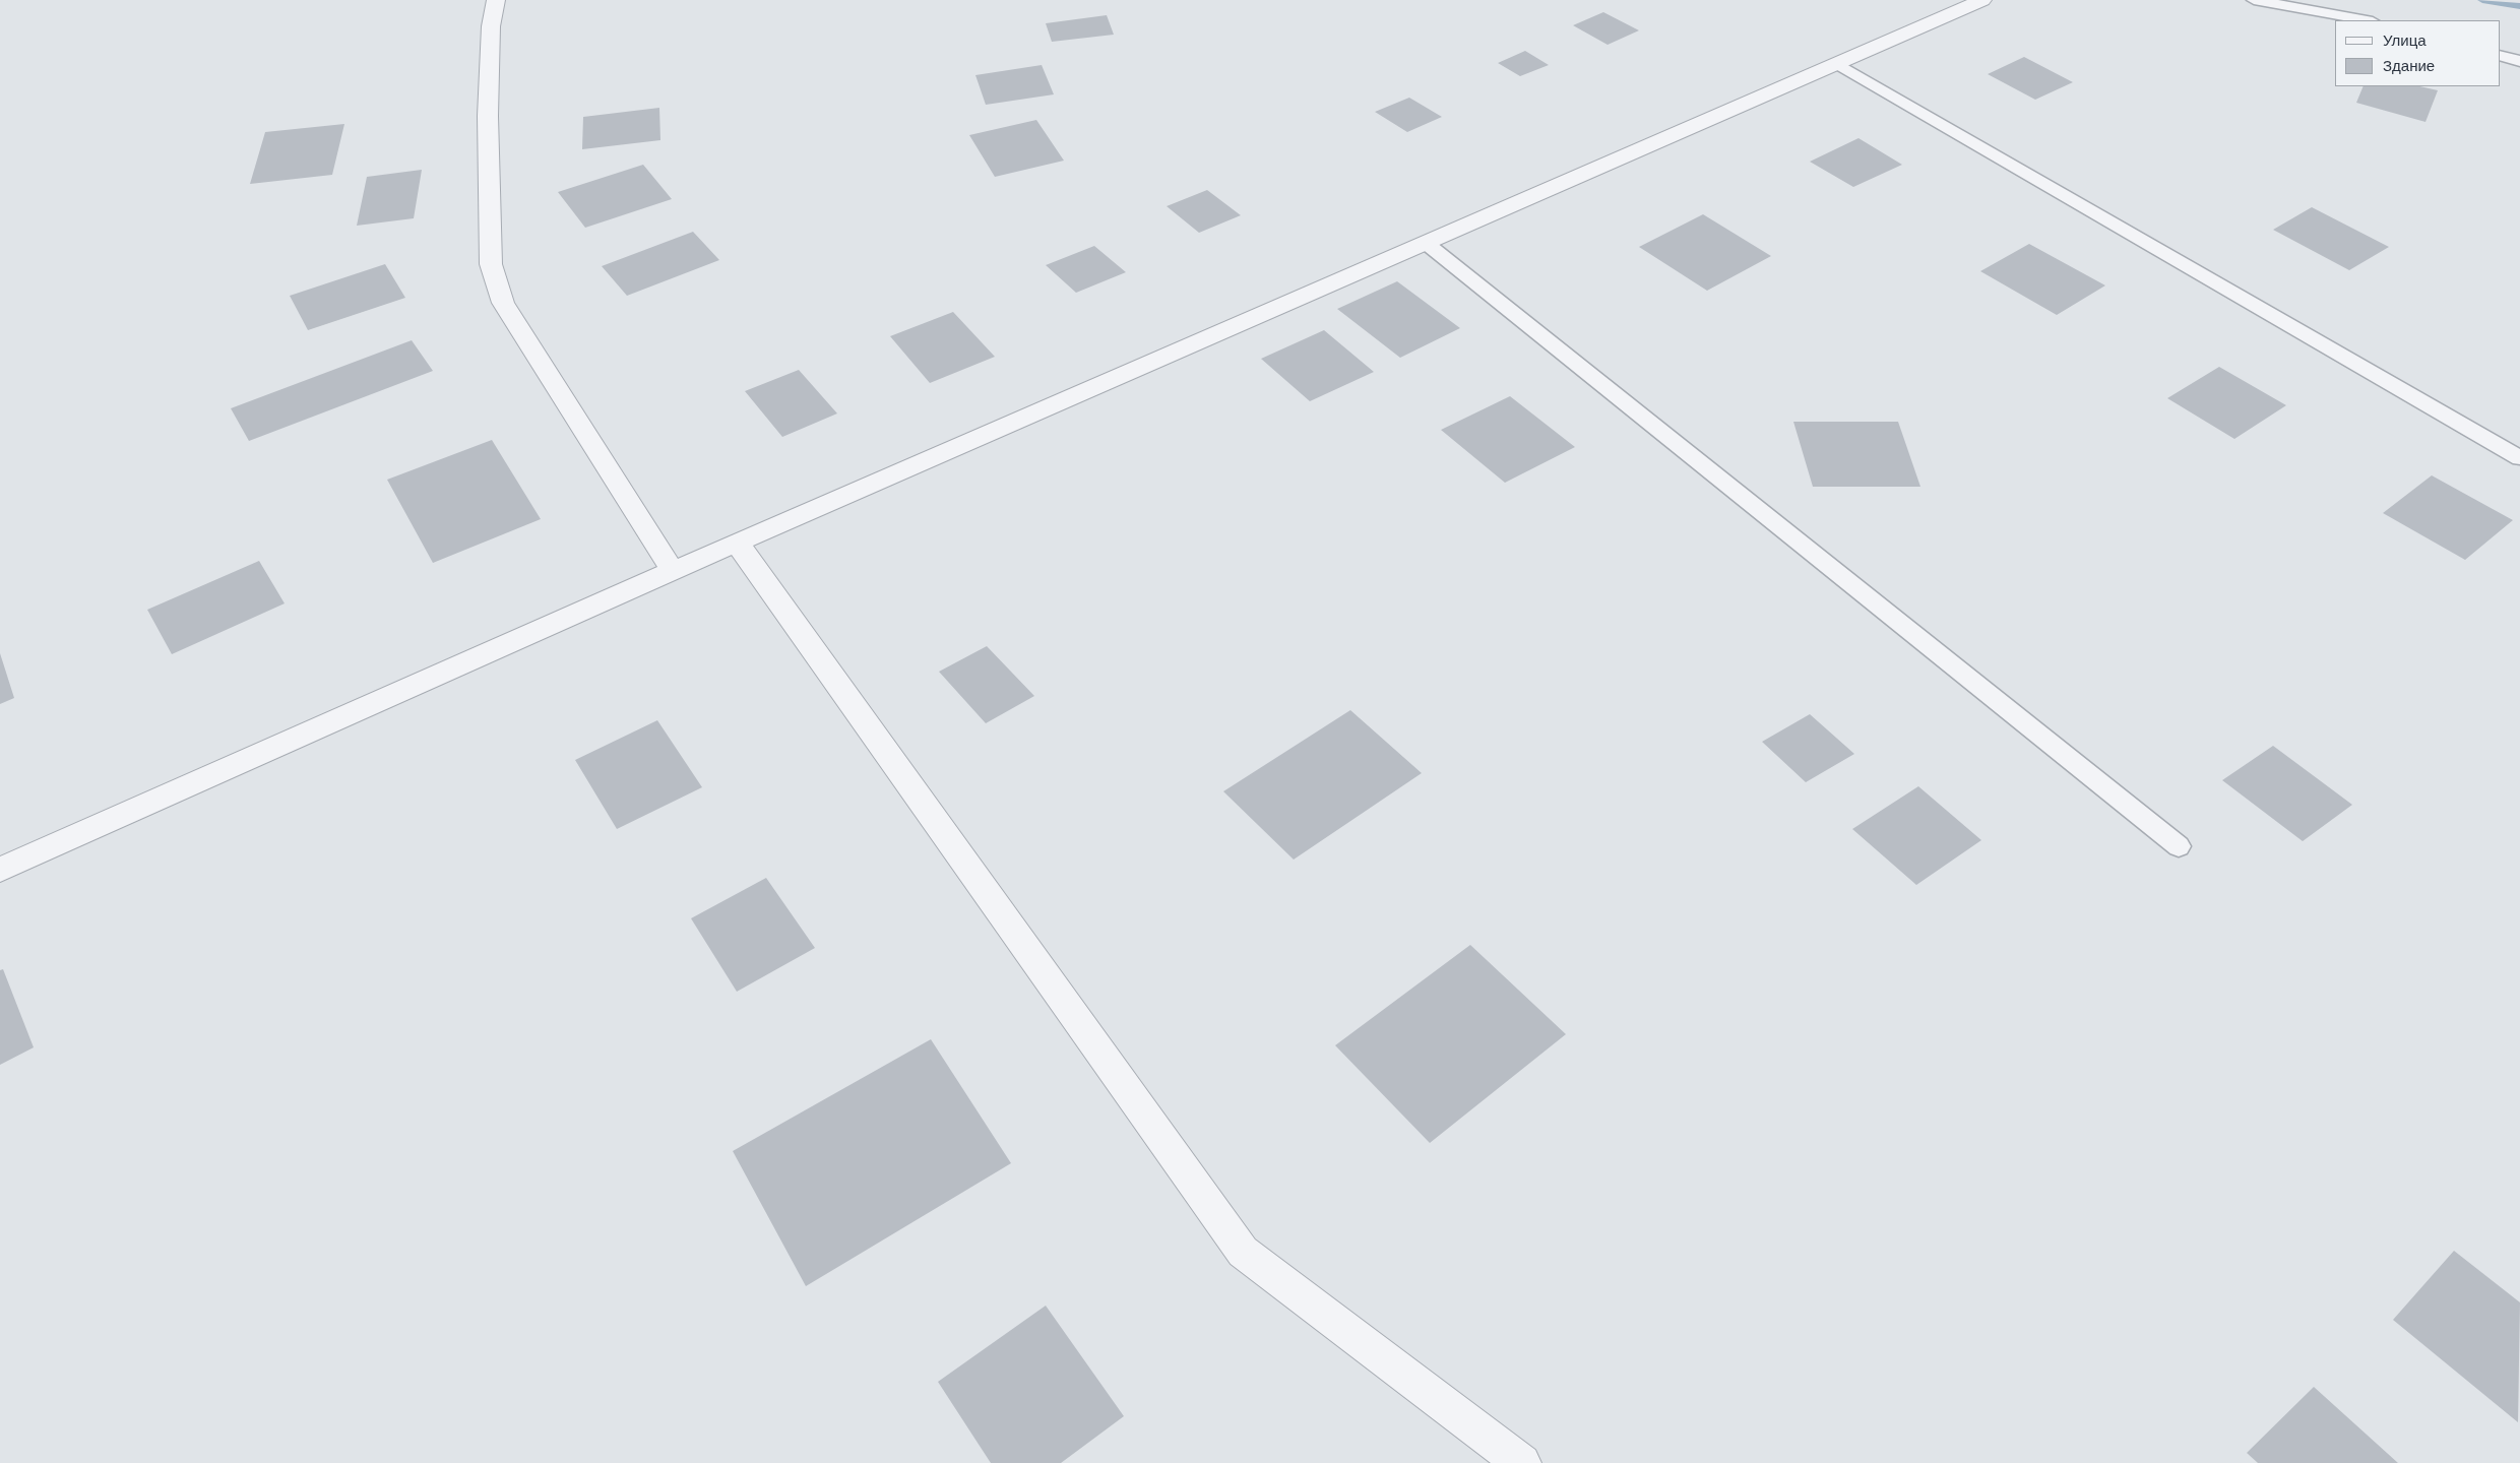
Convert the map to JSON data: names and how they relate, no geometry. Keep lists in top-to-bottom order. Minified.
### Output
{"legend":["Улица","Здание"]}
